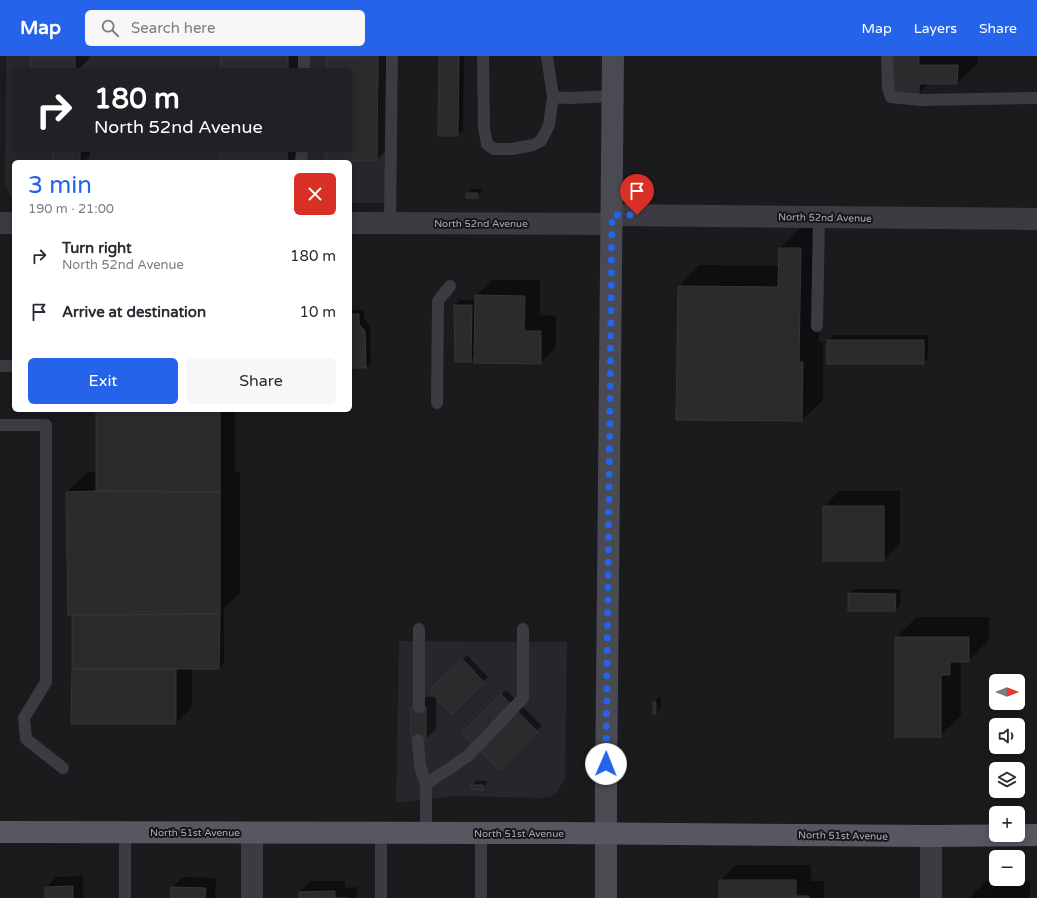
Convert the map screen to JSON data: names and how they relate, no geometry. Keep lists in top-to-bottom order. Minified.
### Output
{"streets":{"main road":["North 51st Avenue"],"street":["North 52nd Avenue"]},"north":"right","page":{"header":"Map","search":"Search here","nav":["Map","Layers","Share"],"turn":["180 m","North 52nd Avenue"],"heading":["3 min","190 m · 21:00"],"list":[{"name":"Turn right","note":"North 52nd Avenue","value":"180 m"},{"name":"Arrive at destination","value":"10 m"}],"buttons":["Exit","Share"],"map_buttons":["+","−"]}}
